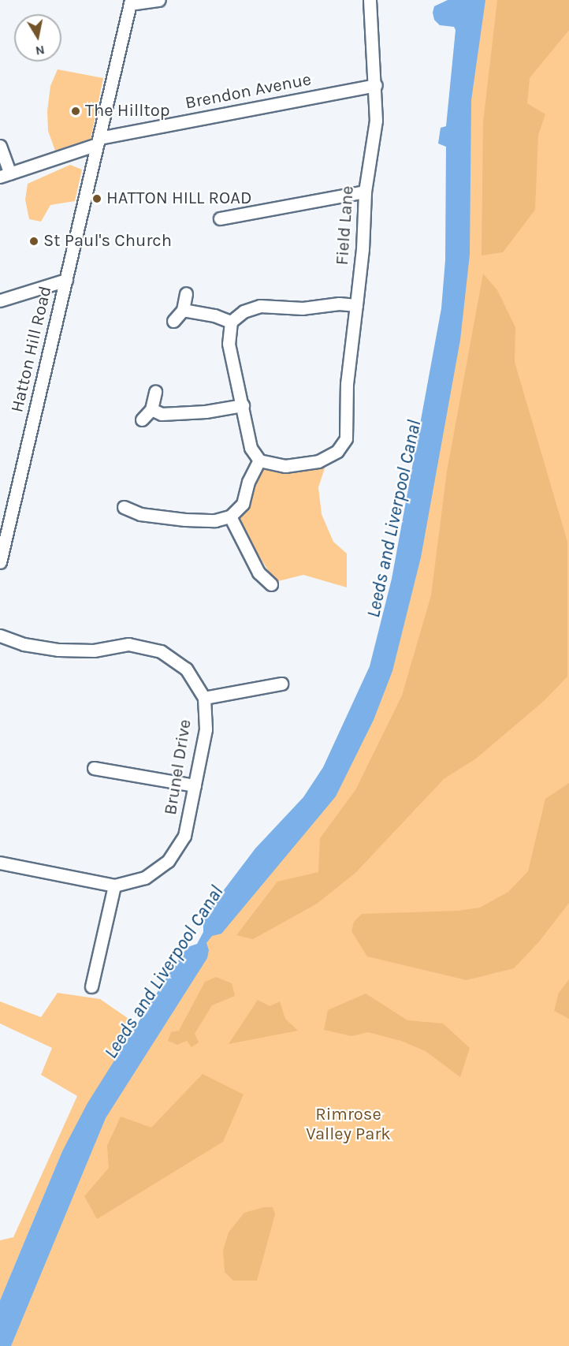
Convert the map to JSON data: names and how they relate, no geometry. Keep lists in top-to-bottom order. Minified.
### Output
{"streets":{"street":["Brendon Avenue","Field Lane","Hatton Hill Road","Brunel Drive"]},"crossings":[["Brendon Avenue","Field Lane"],["Brendon Avenue","Hatton Hill Road"]],"water":["Leeds and Liverpool Canal"],"parks":["Rimrose Valley Park"],"places":["The Hilltop","HATTON HILL ROAD","St Paul's Church"],"north":"bottom"}
